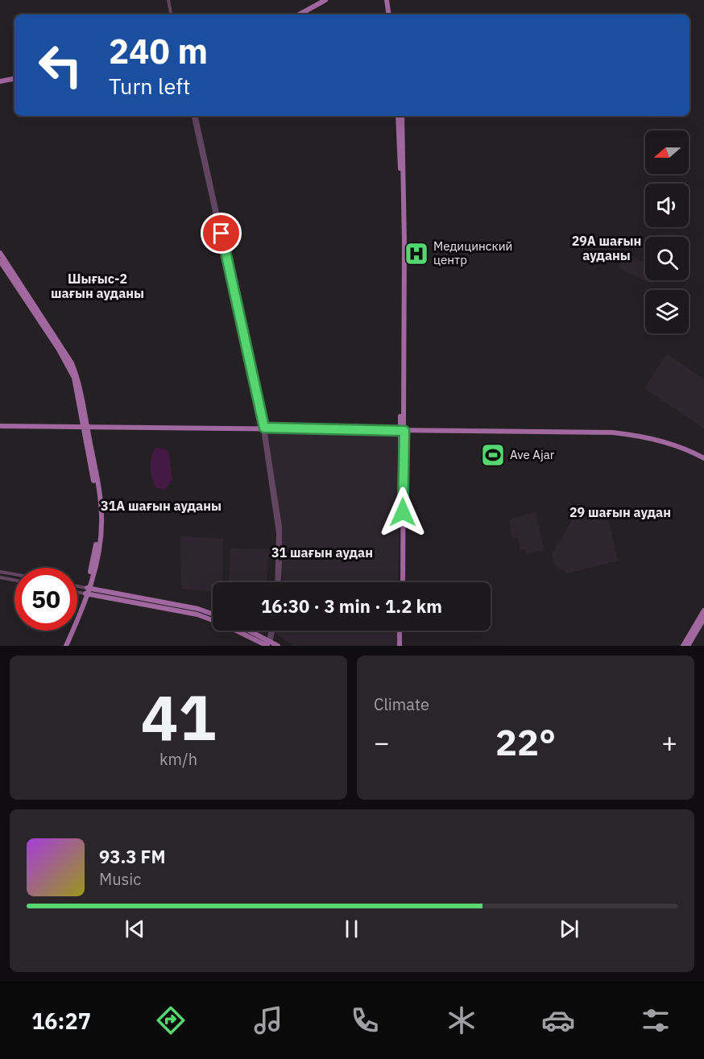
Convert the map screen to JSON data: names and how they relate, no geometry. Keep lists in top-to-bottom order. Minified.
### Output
{"districts":["29А шағын ауданы","Шығыс-2 шағын ауданы","31А шағын ауданы","29 шағын аудан","31 шағын аудан"],"places":{"hospital":["Медицинский центр"],"sports":["Ave Ajar"]},"north":"left","page":{"turn":["240 m","Turn left"],"limit":"50","trip":"16:30 · 3 min · 1.2 km","tile":[["41","km/h"],"Climate"],"heat":["−","22°","+"],"song":["93.3 FM","Music"],"tabs":"16:27"}}
